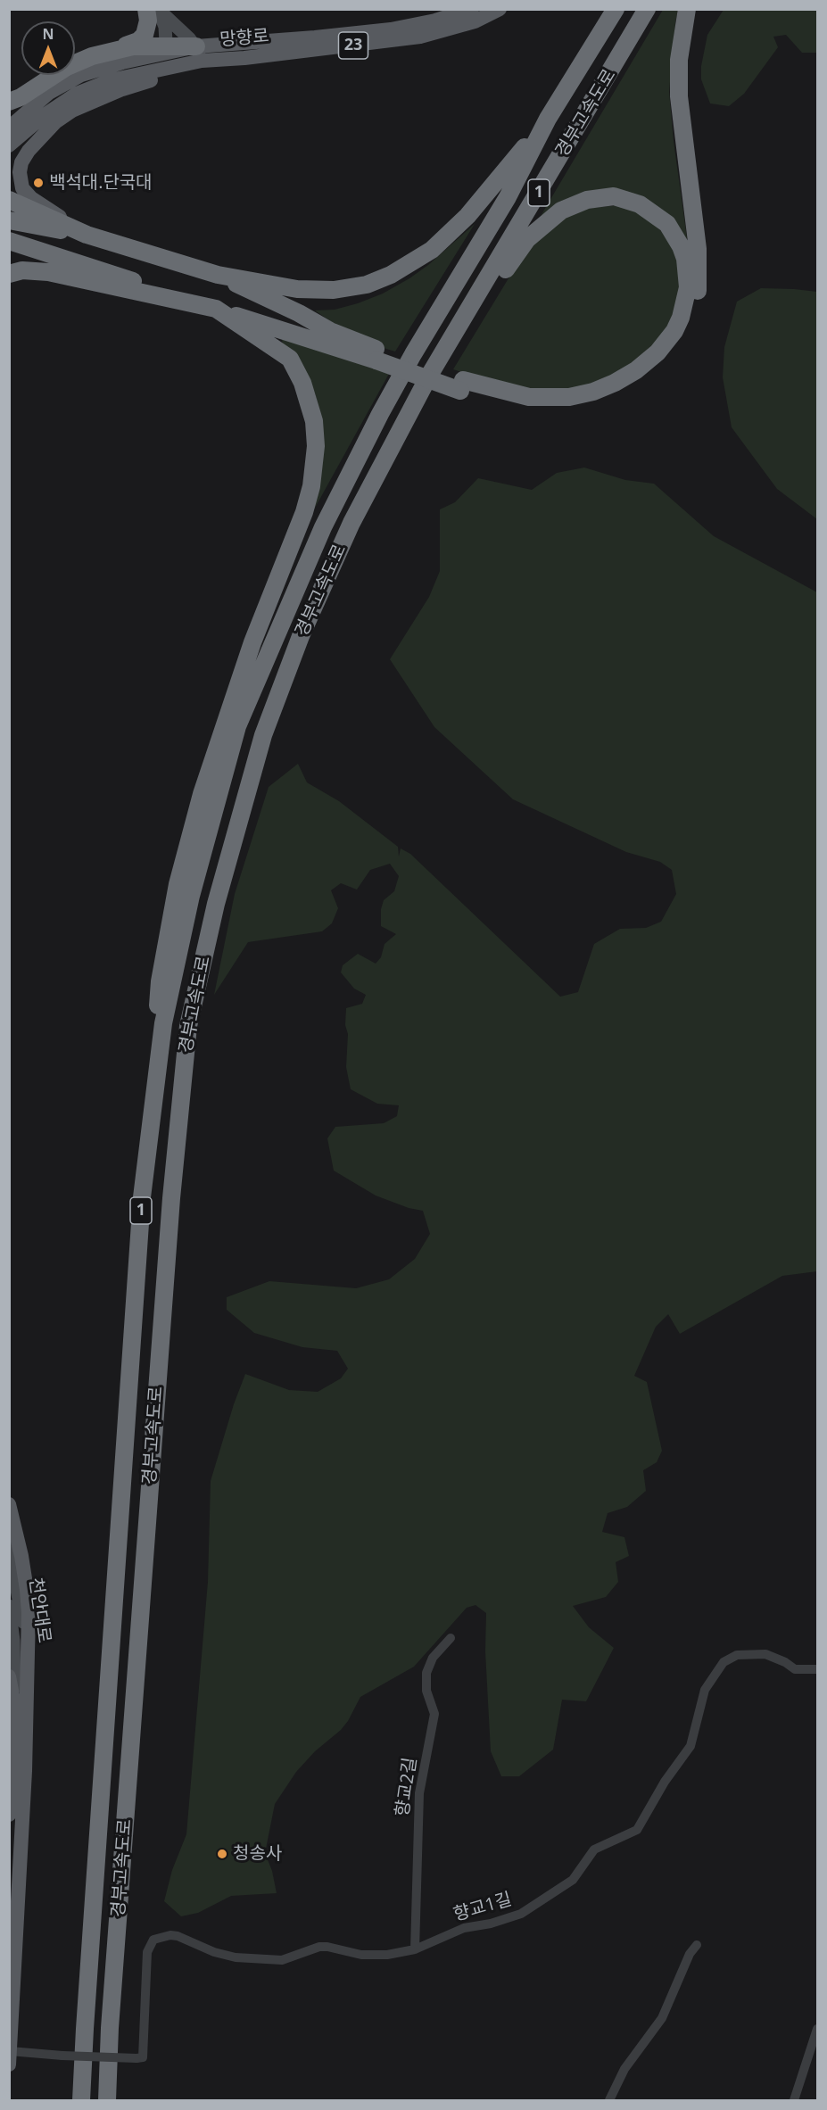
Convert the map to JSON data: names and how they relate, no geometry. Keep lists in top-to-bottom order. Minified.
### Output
{"streets":{"highway":["경부고속도로","1"],"main road":["망향로","23","천안대로"],"street":["향교2길","향교1길"]},"crossings":[["천안대로","향교1길"],["향교2길","향교1길"]],"places":["백석대.단국대","청송사"],"north":"top"}
